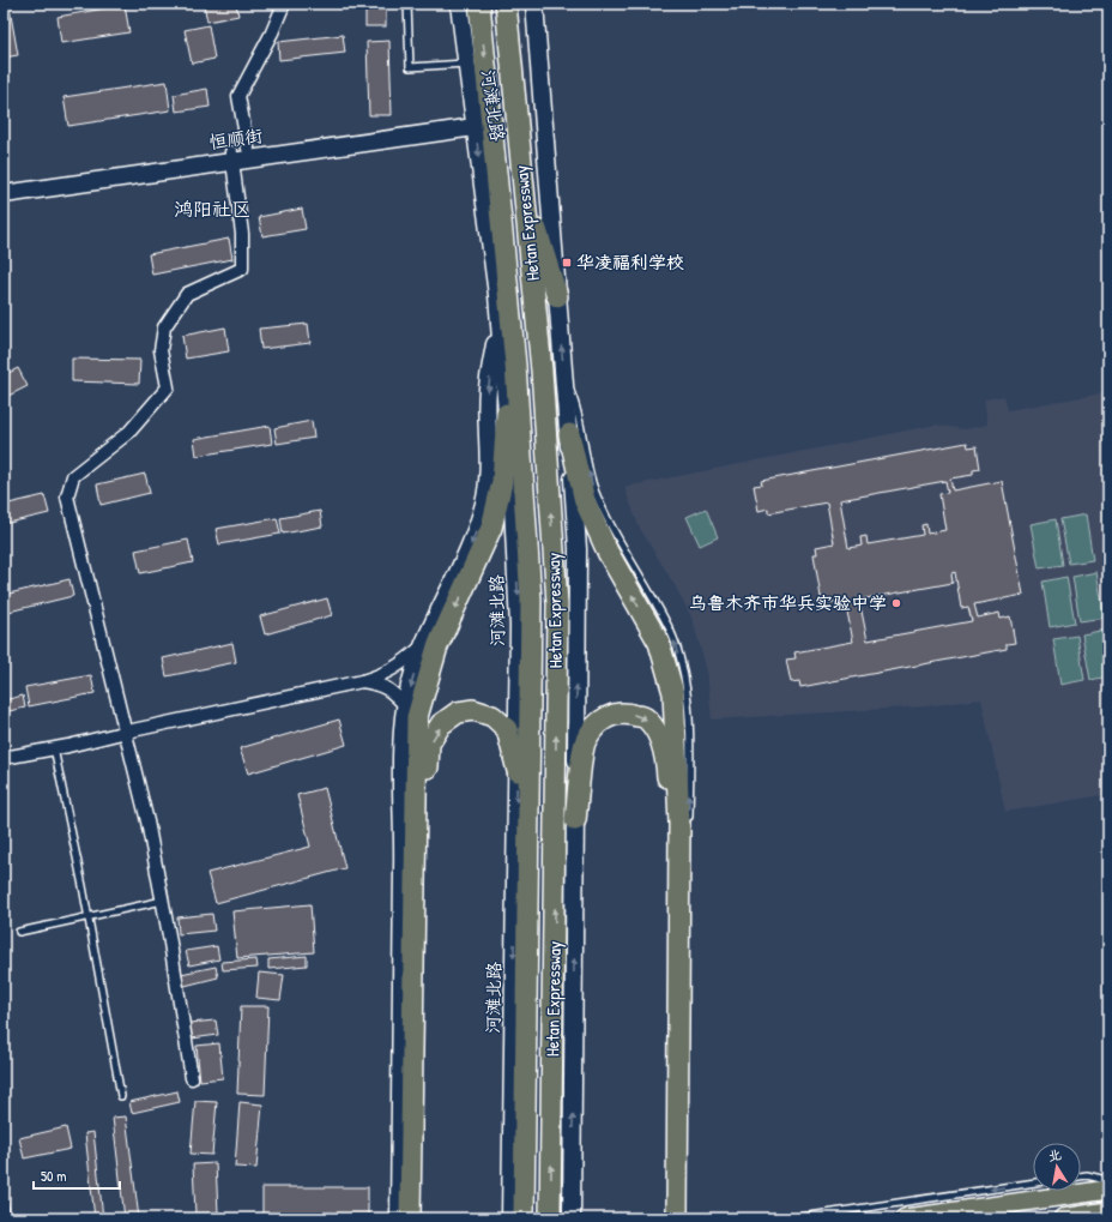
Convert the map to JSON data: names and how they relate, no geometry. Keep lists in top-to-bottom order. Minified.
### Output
{"streets":{"highway":["Hetan Expressway"],"street":["河滩北路","恒顺街"]},"crossings":[["河滩北路","恒顺街"]],"districts":["鸿阳社区"],"places":{"transit":["华凌福利学校"],"other":["乌鲁木齐市华兵实验中学"]},"scale_bar":"50 m","north":"top"}
